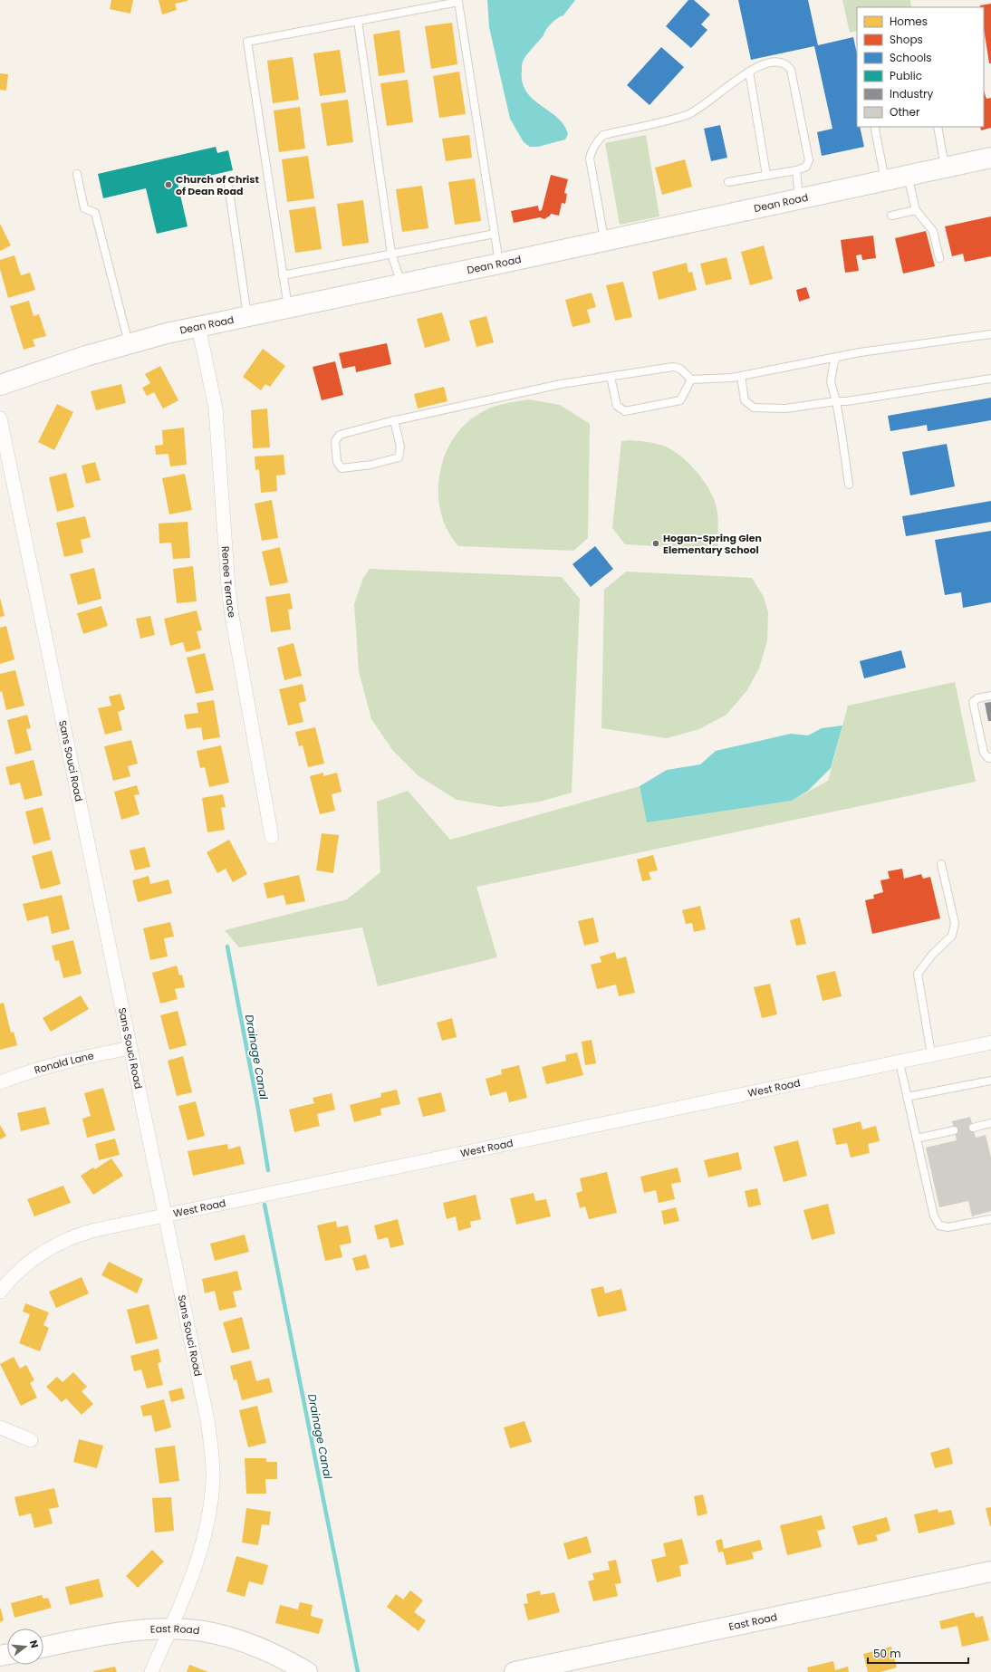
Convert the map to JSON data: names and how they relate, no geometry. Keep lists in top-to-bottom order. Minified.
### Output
{"streets":{"main road":["Dean Road","East Road"],"street":["Renee Terrace","Sans Souci Road","Ronald Lane","West Road"]},"crossings":[["Dean Road","Renee Terrace"],["Sans Souci Road","Ronald Lane"],["Sans Souci Road","West Road"],["Sans Souci Road","East Road"]],"water":["Drainage Canal"],"places":["Church of Christ of Dean Road","Hogan-Spring Glen Elementary School"],"legend":["Homes","Shops","Schools","Public","Industry","Other"],"scale_bar":"50 m","north":"right"}
